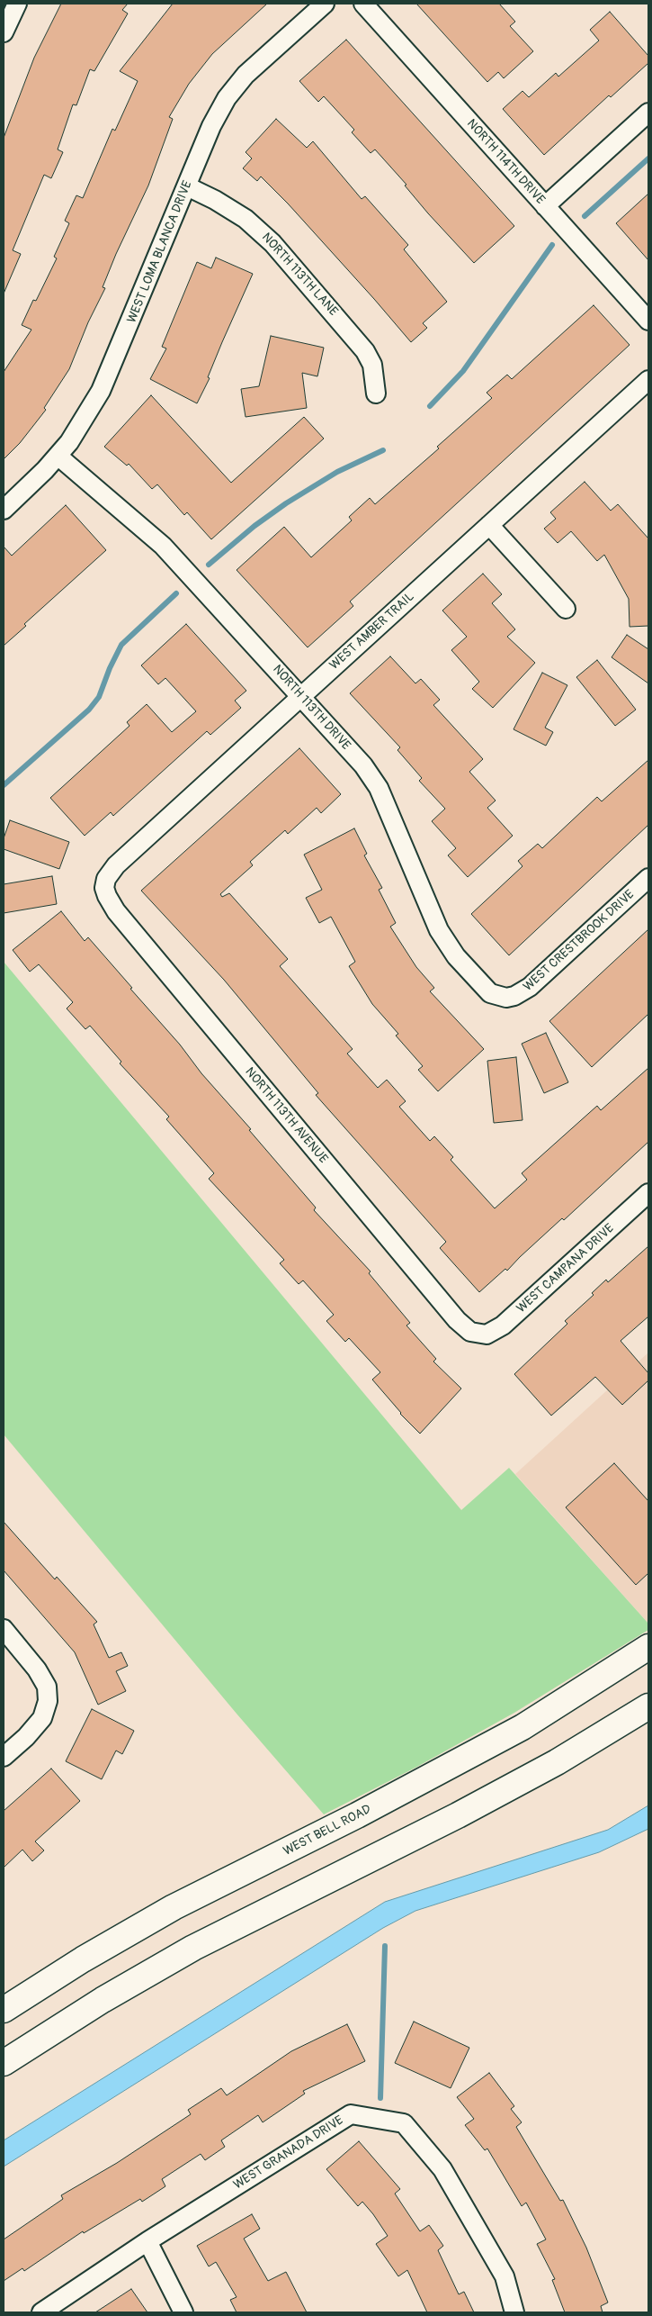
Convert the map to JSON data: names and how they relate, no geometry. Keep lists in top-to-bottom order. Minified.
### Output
{"streets":{"main road":["WEST BELL ROAD"],"street":["NORTH 114TH DRIVE","WEST LOMA BLANCA DRIVE","NORTH 113TH LANE","WEST AMBER TRAIL","NORTH 113TH DRIVE","WEST CRESTBROOK DRIVE","NORTH 113TH AVENUE","WEST CAMPANA DRIVE","WEST GRANADA DRIVE"]},"crossings":[["WEST LOMA BLANCA DRIVE","NORTH 113TH LANE"],["WEST LOMA BLANCA DRIVE","NORTH 113TH DRIVE"],["WEST AMBER TRAIL","NORTH 113TH DRIVE"],["WEST AMBER TRAIL","NORTH 113TH AVENUE"],["NORTH 113TH DRIVE","WEST CRESTBROOK DRIVE"],["NORTH 113TH AVENUE","WEST CAMPANA DRIVE"]]}
